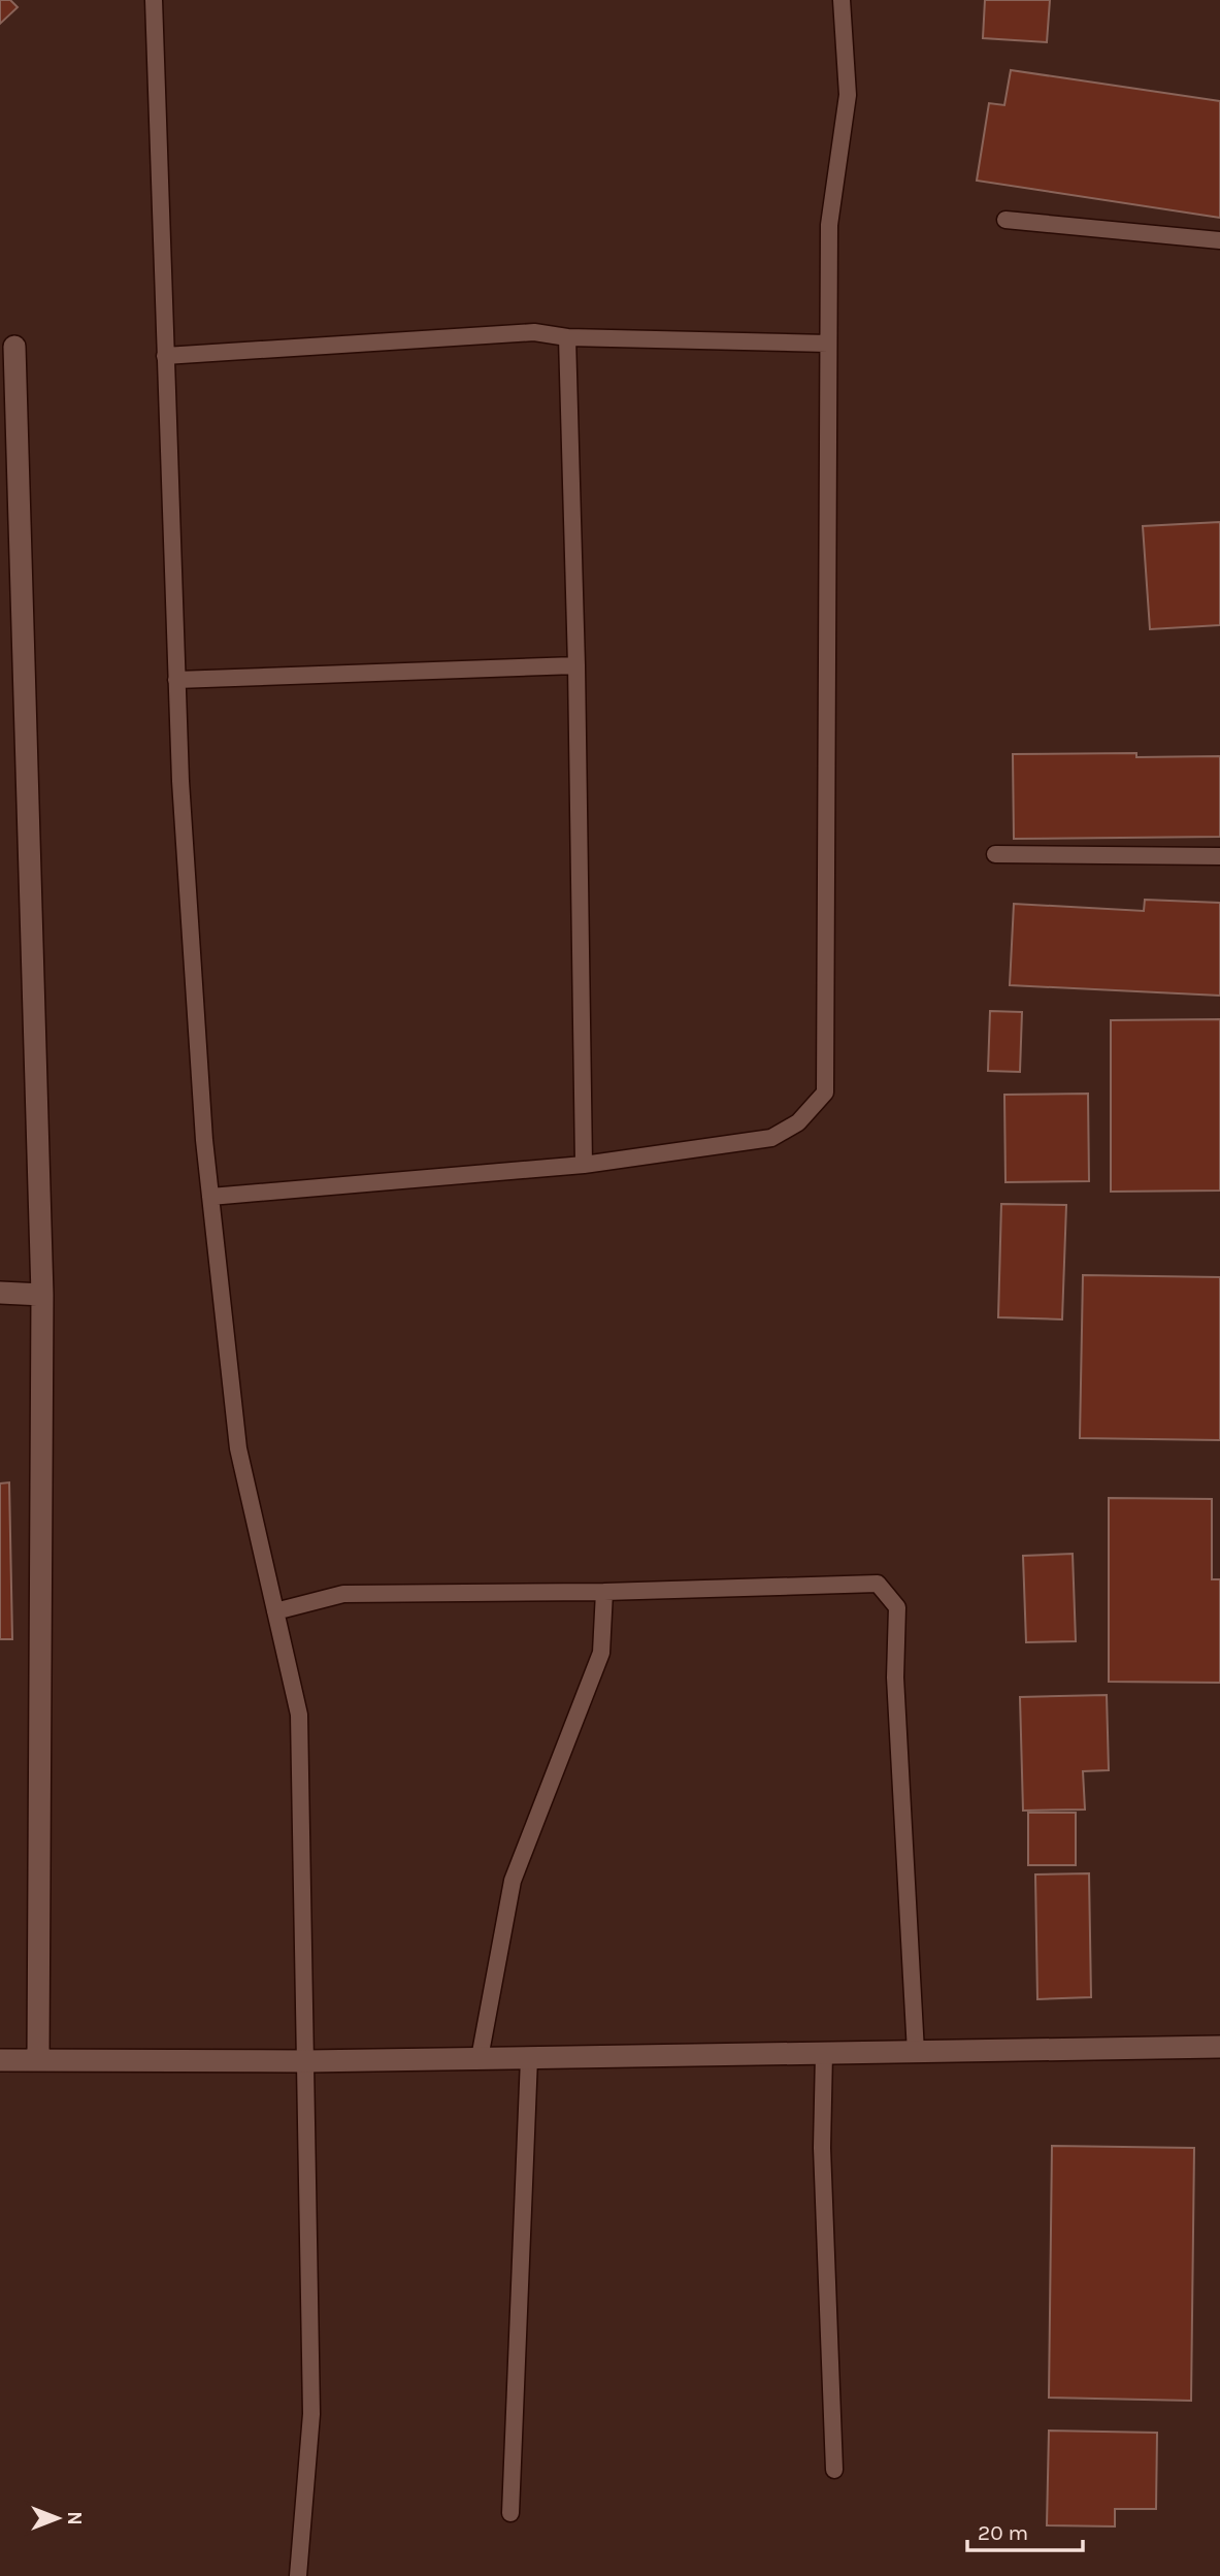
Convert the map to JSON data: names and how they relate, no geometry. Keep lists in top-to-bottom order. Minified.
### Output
{"scale_bar":"20 m","north":"right"}
